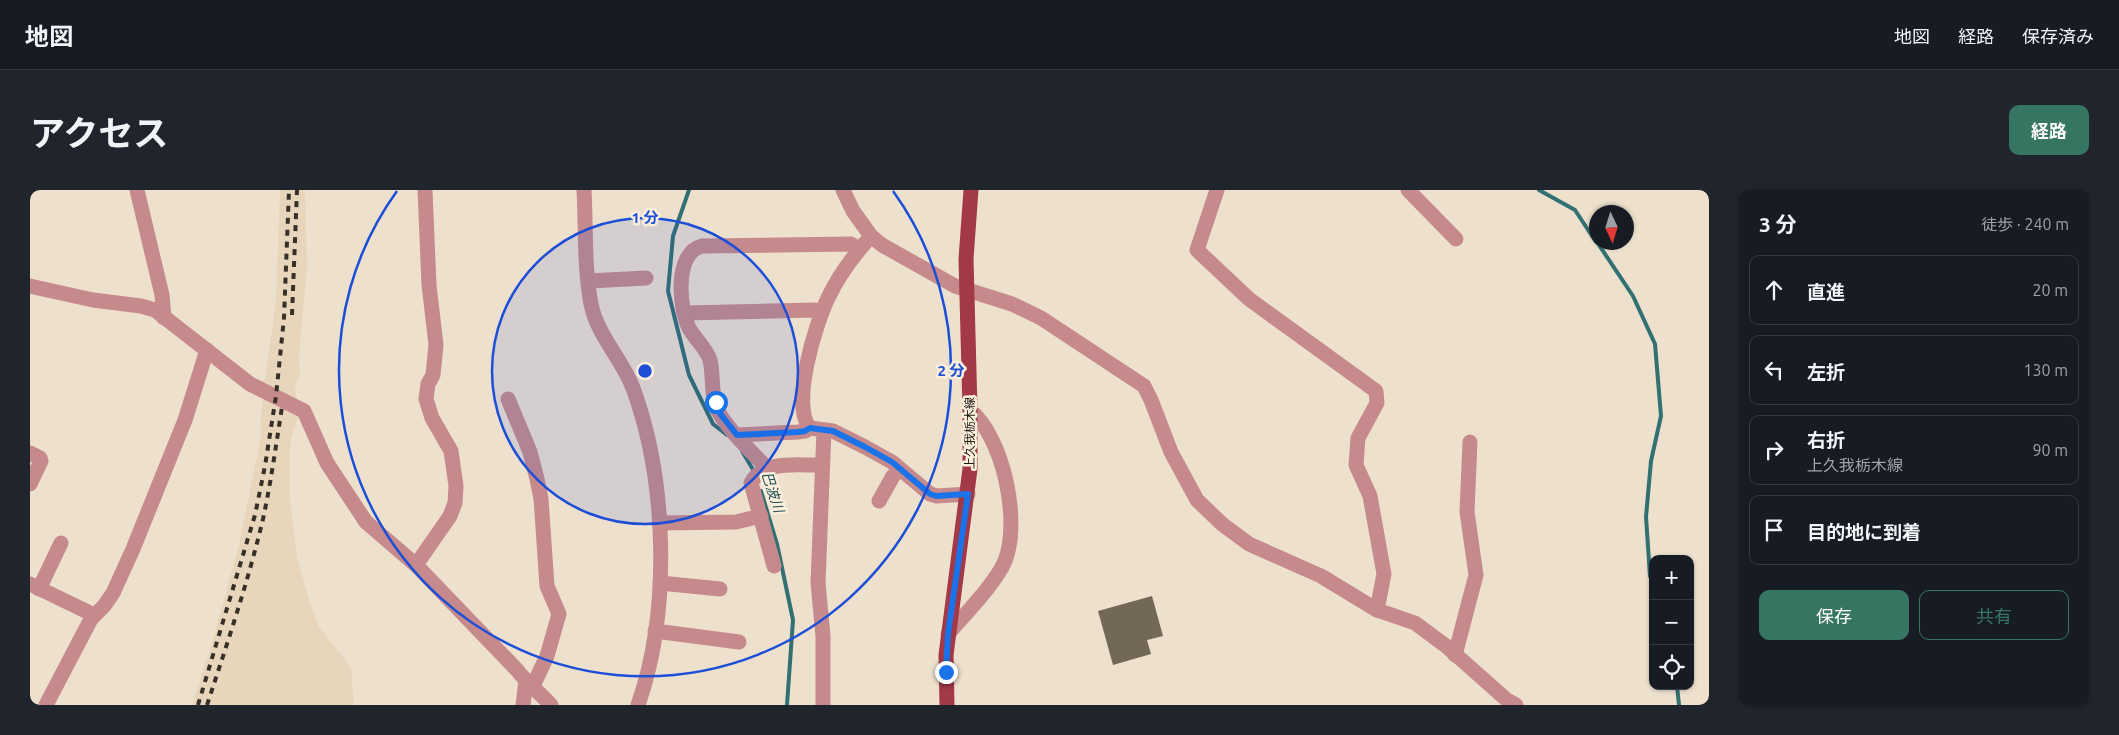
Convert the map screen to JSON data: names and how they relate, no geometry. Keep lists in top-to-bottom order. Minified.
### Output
{"streets":{"main road":["上久我栃木線"]},"water":["巴波川"],"north":"bottom","page":{"header":"地図","nav":["地図","経路","保存済み"],"title":"アクセス","buttons":["経路",["保存","共有"]],"heading":["3 分","徒歩 · 240 m"],"list":[["直進","20 m"],["左折","130 m"],["右折","上久我栃木線","90 m"],"目的地に到着"],"map_buttons":["+","−"]},"rings":["1 分","2 分"]}
